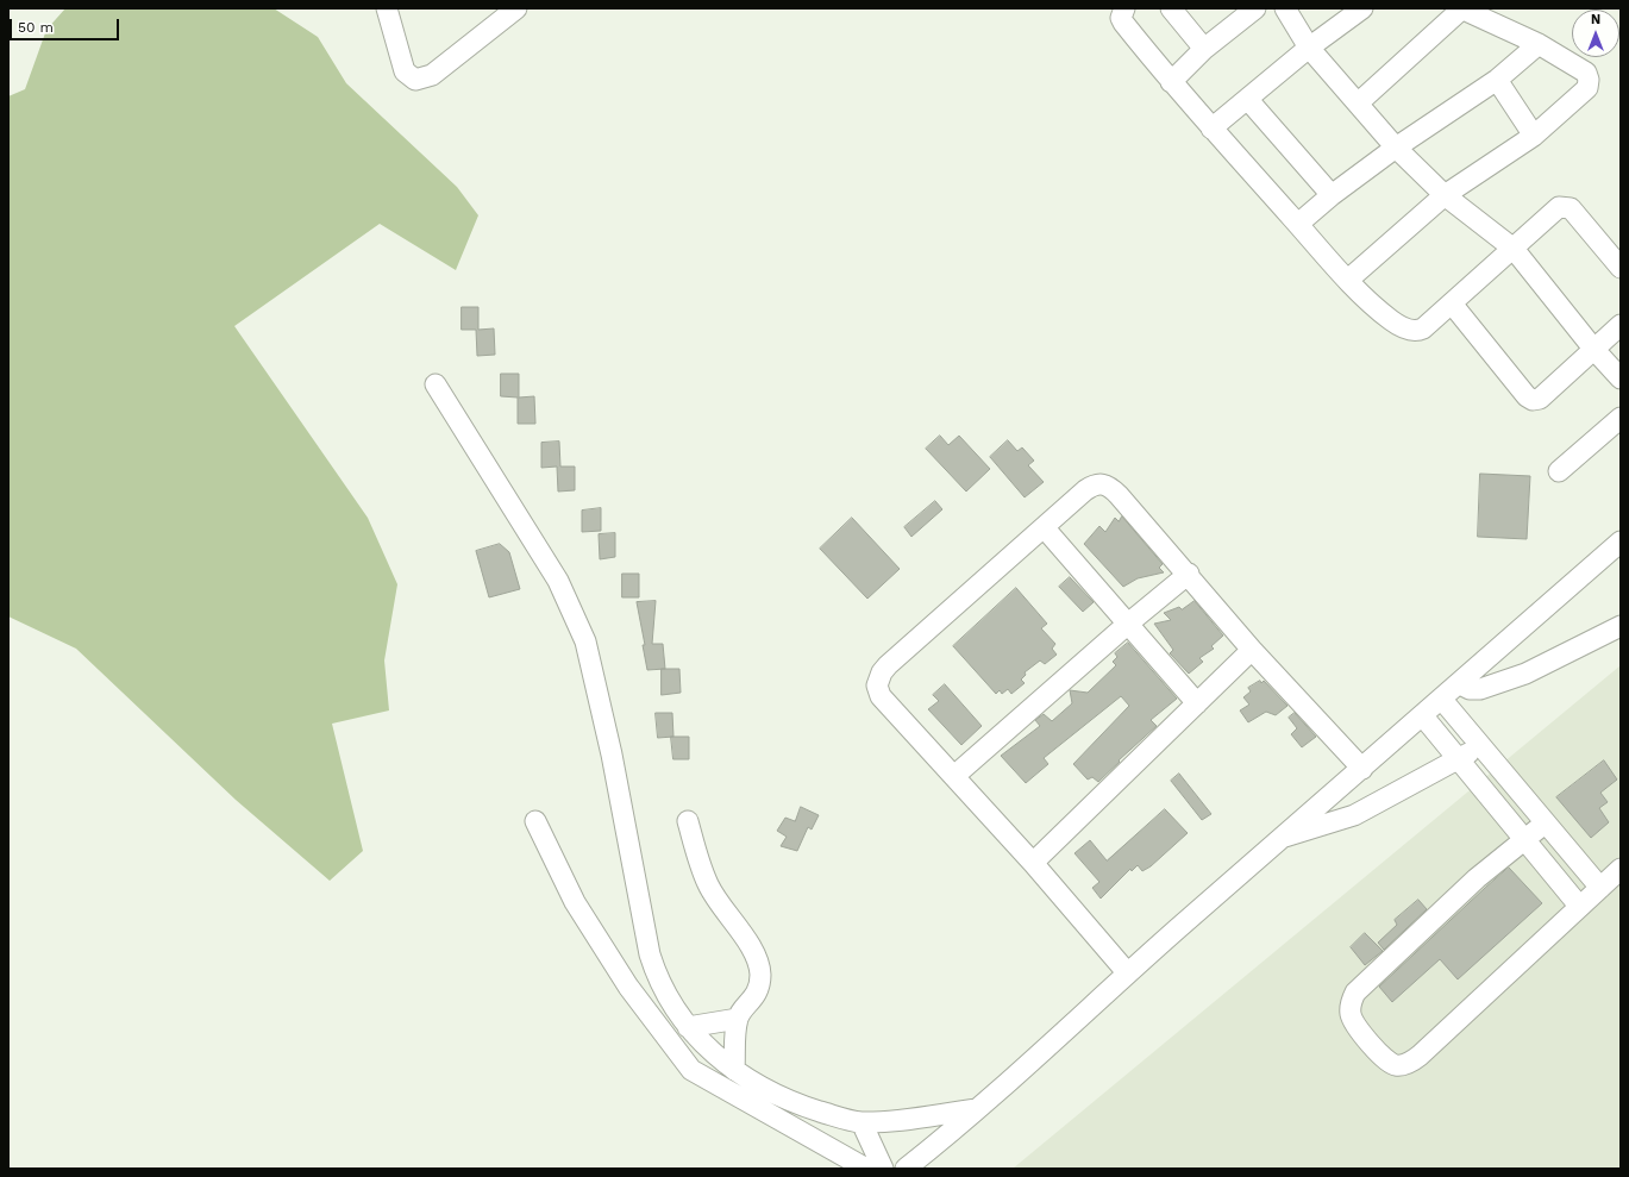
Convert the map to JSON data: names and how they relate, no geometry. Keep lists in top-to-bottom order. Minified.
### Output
{"scale_bar":"50 m","north":"top"}
